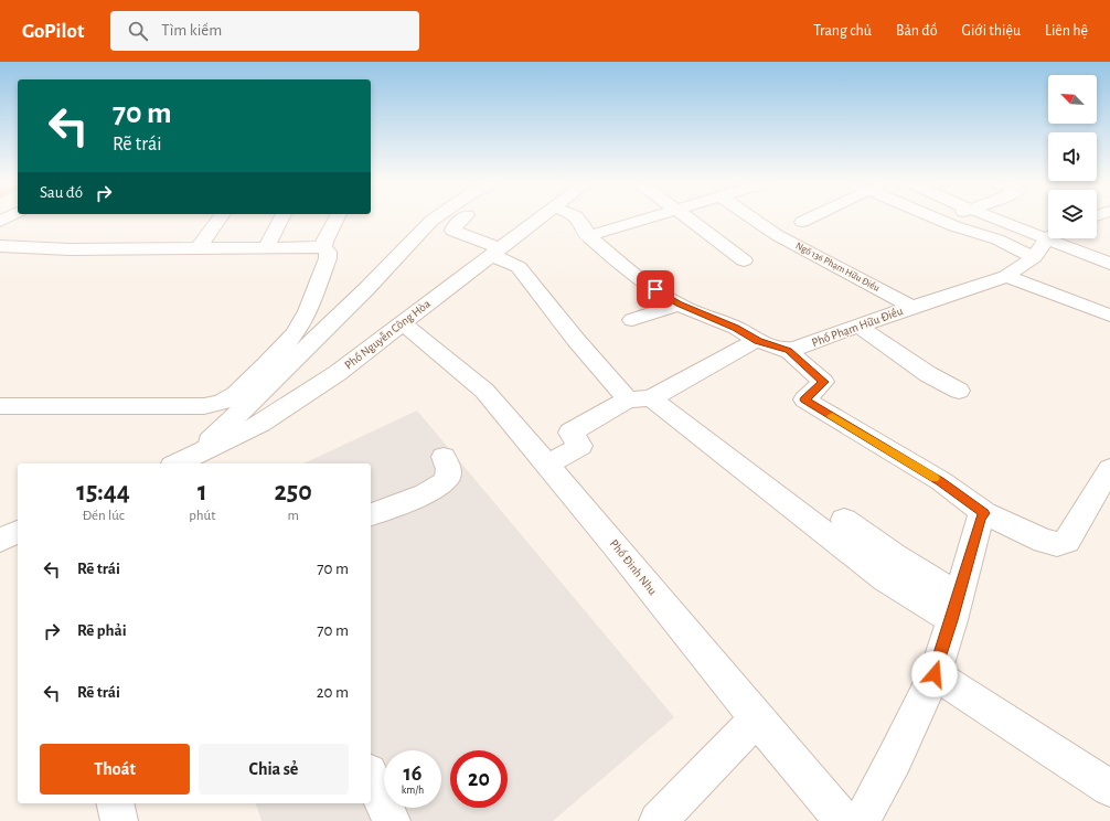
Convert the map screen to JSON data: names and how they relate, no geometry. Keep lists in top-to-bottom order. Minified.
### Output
{"streets":{"street":["Ngõ 136 Phạm Hữu Điều","Phố Phạm Hữu Điều","Phố Nguyễn Công Hòa","Phố Đinh Nhu"]},"crossings":[["Ngõ 136 Phạm Hữu Điều","Phố Phạm Hữu Điều"],["Phố Nguyễn Công Hòa","Phố Đinh Nhu"]],"north":"top left","page":{"header":"GoPilot","search":"Tìm kiếm","nav":["Trang chủ","Bản đồ","Giới thiệu","Liên hệ"],"turn":["70 m","Rẽ trái"],"then":"Sau đó","eta":["15:44","Đến lúc","1","phút","250","m"],"list":[{"name":"Rẽ trái","value":"70 m"},{"name":"Rẽ phải","value":"70 m"},{"name":"Rẽ trái","value":"20 m"}],"buttons":["Thoát","Chia sẻ"],"speed":"16 km/h","limit":"20"}}
